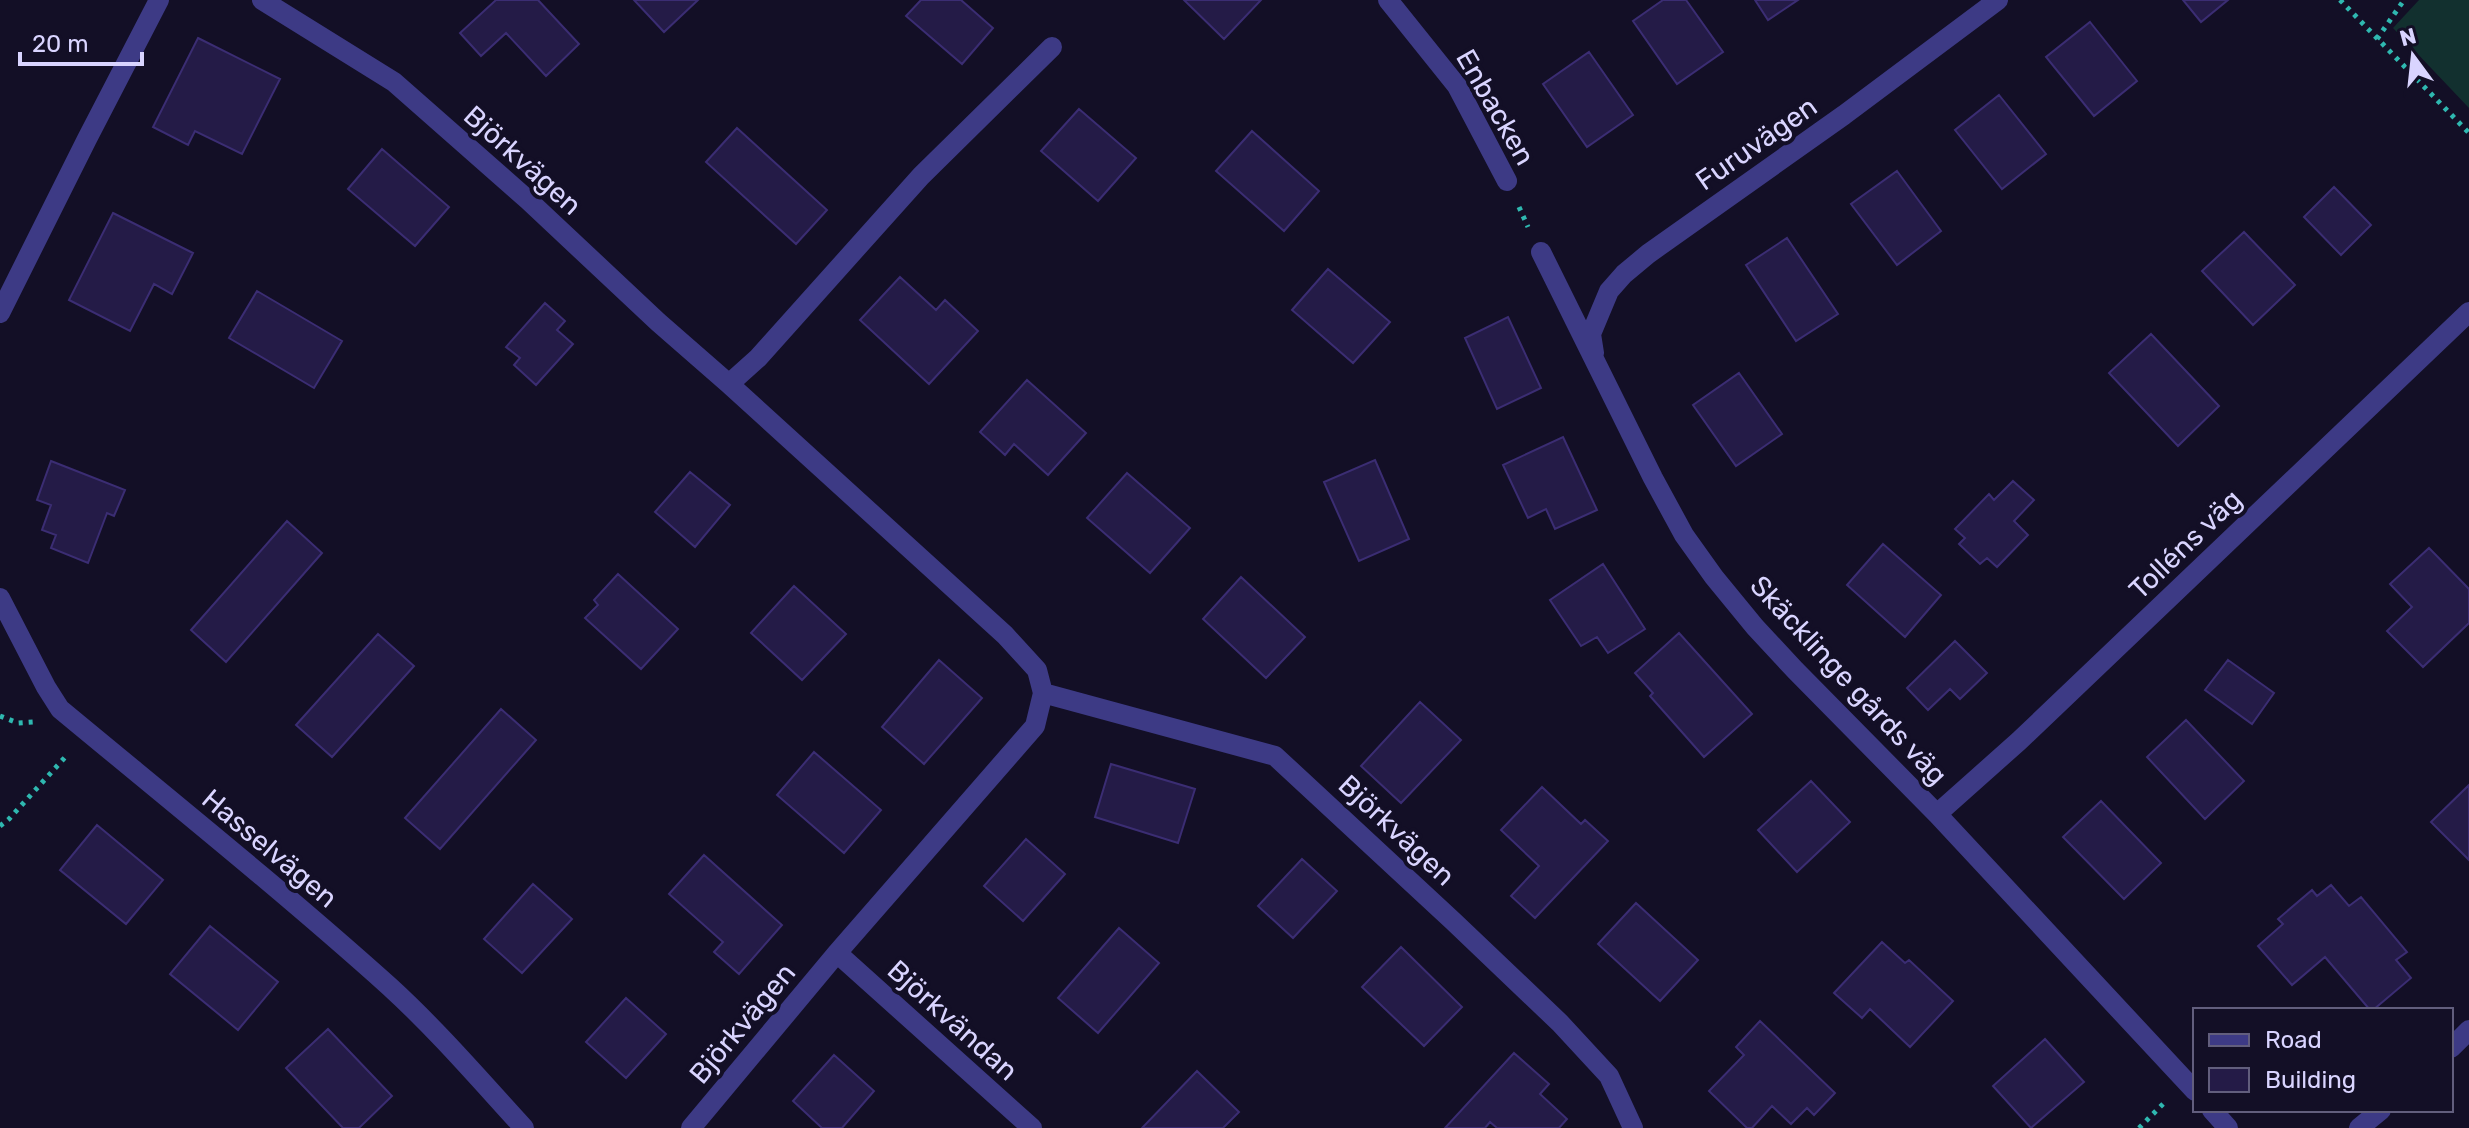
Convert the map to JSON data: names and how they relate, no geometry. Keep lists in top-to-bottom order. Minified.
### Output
{"streets":{"street":["Enbacken","Furuvägen","Björkvägen","Tolléns väg","Skäcklinge gårds väg","Hasselvägen","Björkvändan"]},"crossings":[["Enbacken","Skäcklinge gårds väg"],["Furuvägen","Skäcklinge gårds väg"],["Björkvägen","Björkvändan"],["Tolléns väg","Skäcklinge gårds väg"]],"legend":["Road","Building"],"scale_bar":"20 m","north":"top"}
